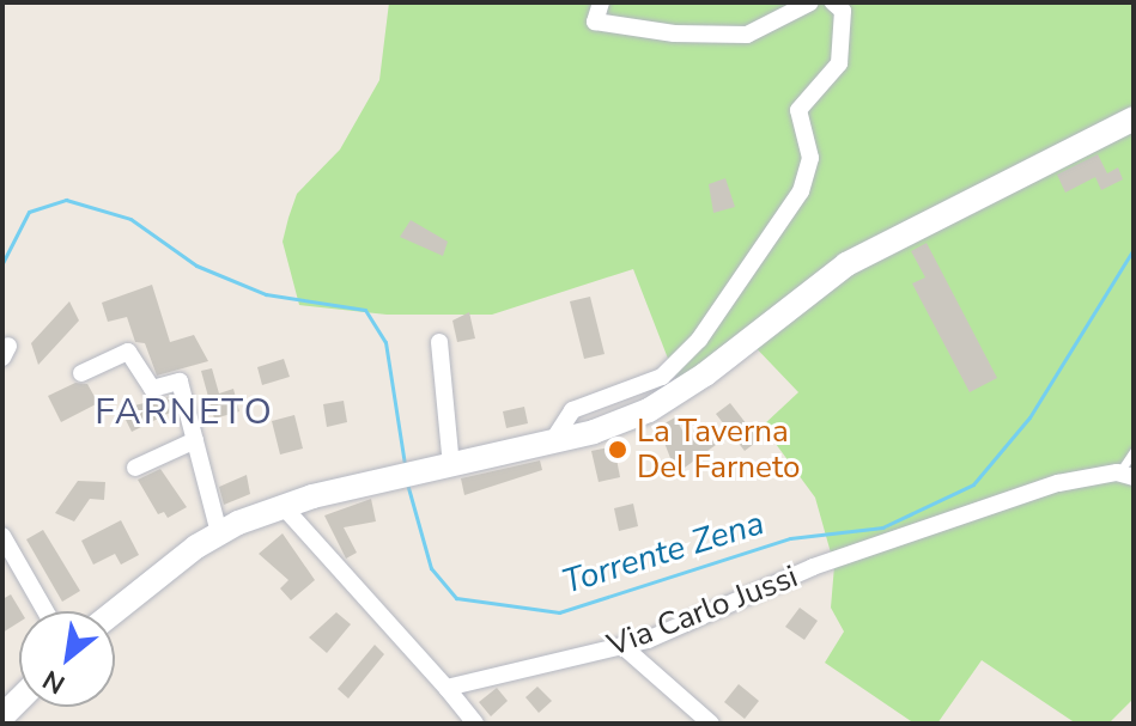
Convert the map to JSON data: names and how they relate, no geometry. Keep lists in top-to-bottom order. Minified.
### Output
{"streets":{"street":["Via Carlo Jussi"]},"districts":["FARNETO"],"water":["Torrente Zena"],"places":["La Taverna Del Farneto"],"north":"bottom left"}
